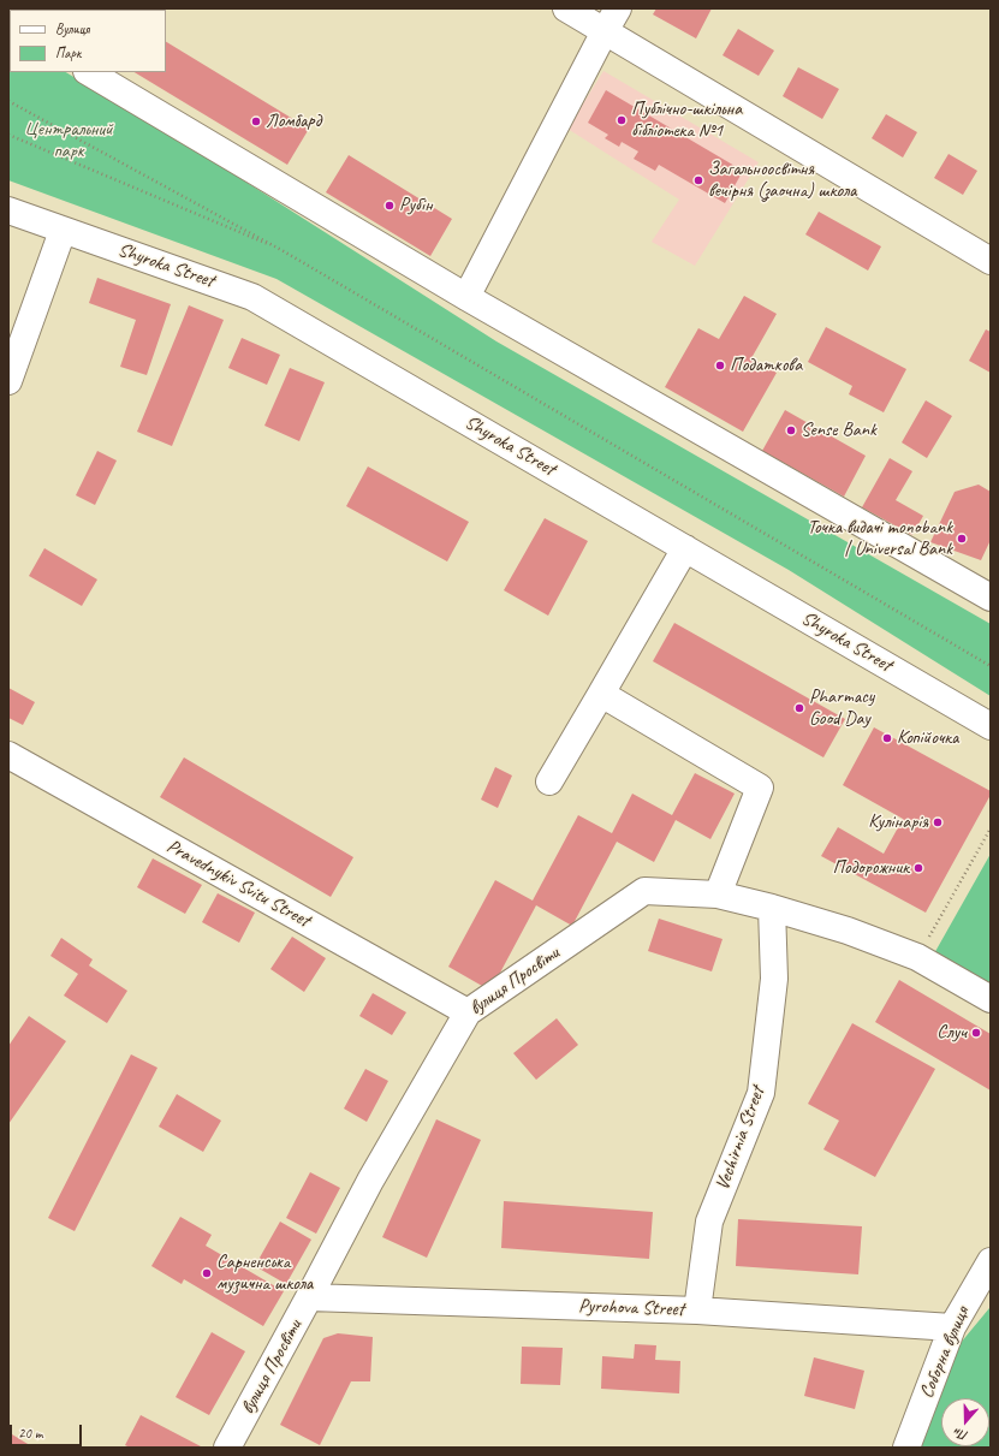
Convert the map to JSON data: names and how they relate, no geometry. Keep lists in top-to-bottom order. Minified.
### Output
{"streets":{"street":["Shyroka Street","Pravednykiv Svitu Street","вулиця Просвіти","Vechirnia Street","Pyrohova Street","Соборна вулиця"]},"crossings":[["Pravednykiv Svitu Street","вулиця Просвіти"],["вулиця Просвіти","Vechirnia Street"],["вулиця Просвіти","Pyrohova Street"],["Vechirnia Street","Pyrohova Street"],["Pyrohova Street","Соборна вулиця"]],"parks":["Центральний парк"],"places":["Публічно-шкільна бібліотека №1","Ломбард","Загальноосвітня вечірня (заочна) школа","Рубін","Податкова","Sense Bank","Точка видачі monobank | Universal Bank","Pharmacy Good Day","Копійочка","Кулінарія","Подорожник","Случ","Сарненська музична школа"],"legend":["Вулиця","Парк"],"scale_bar":"20 m","north":"bottom"}
